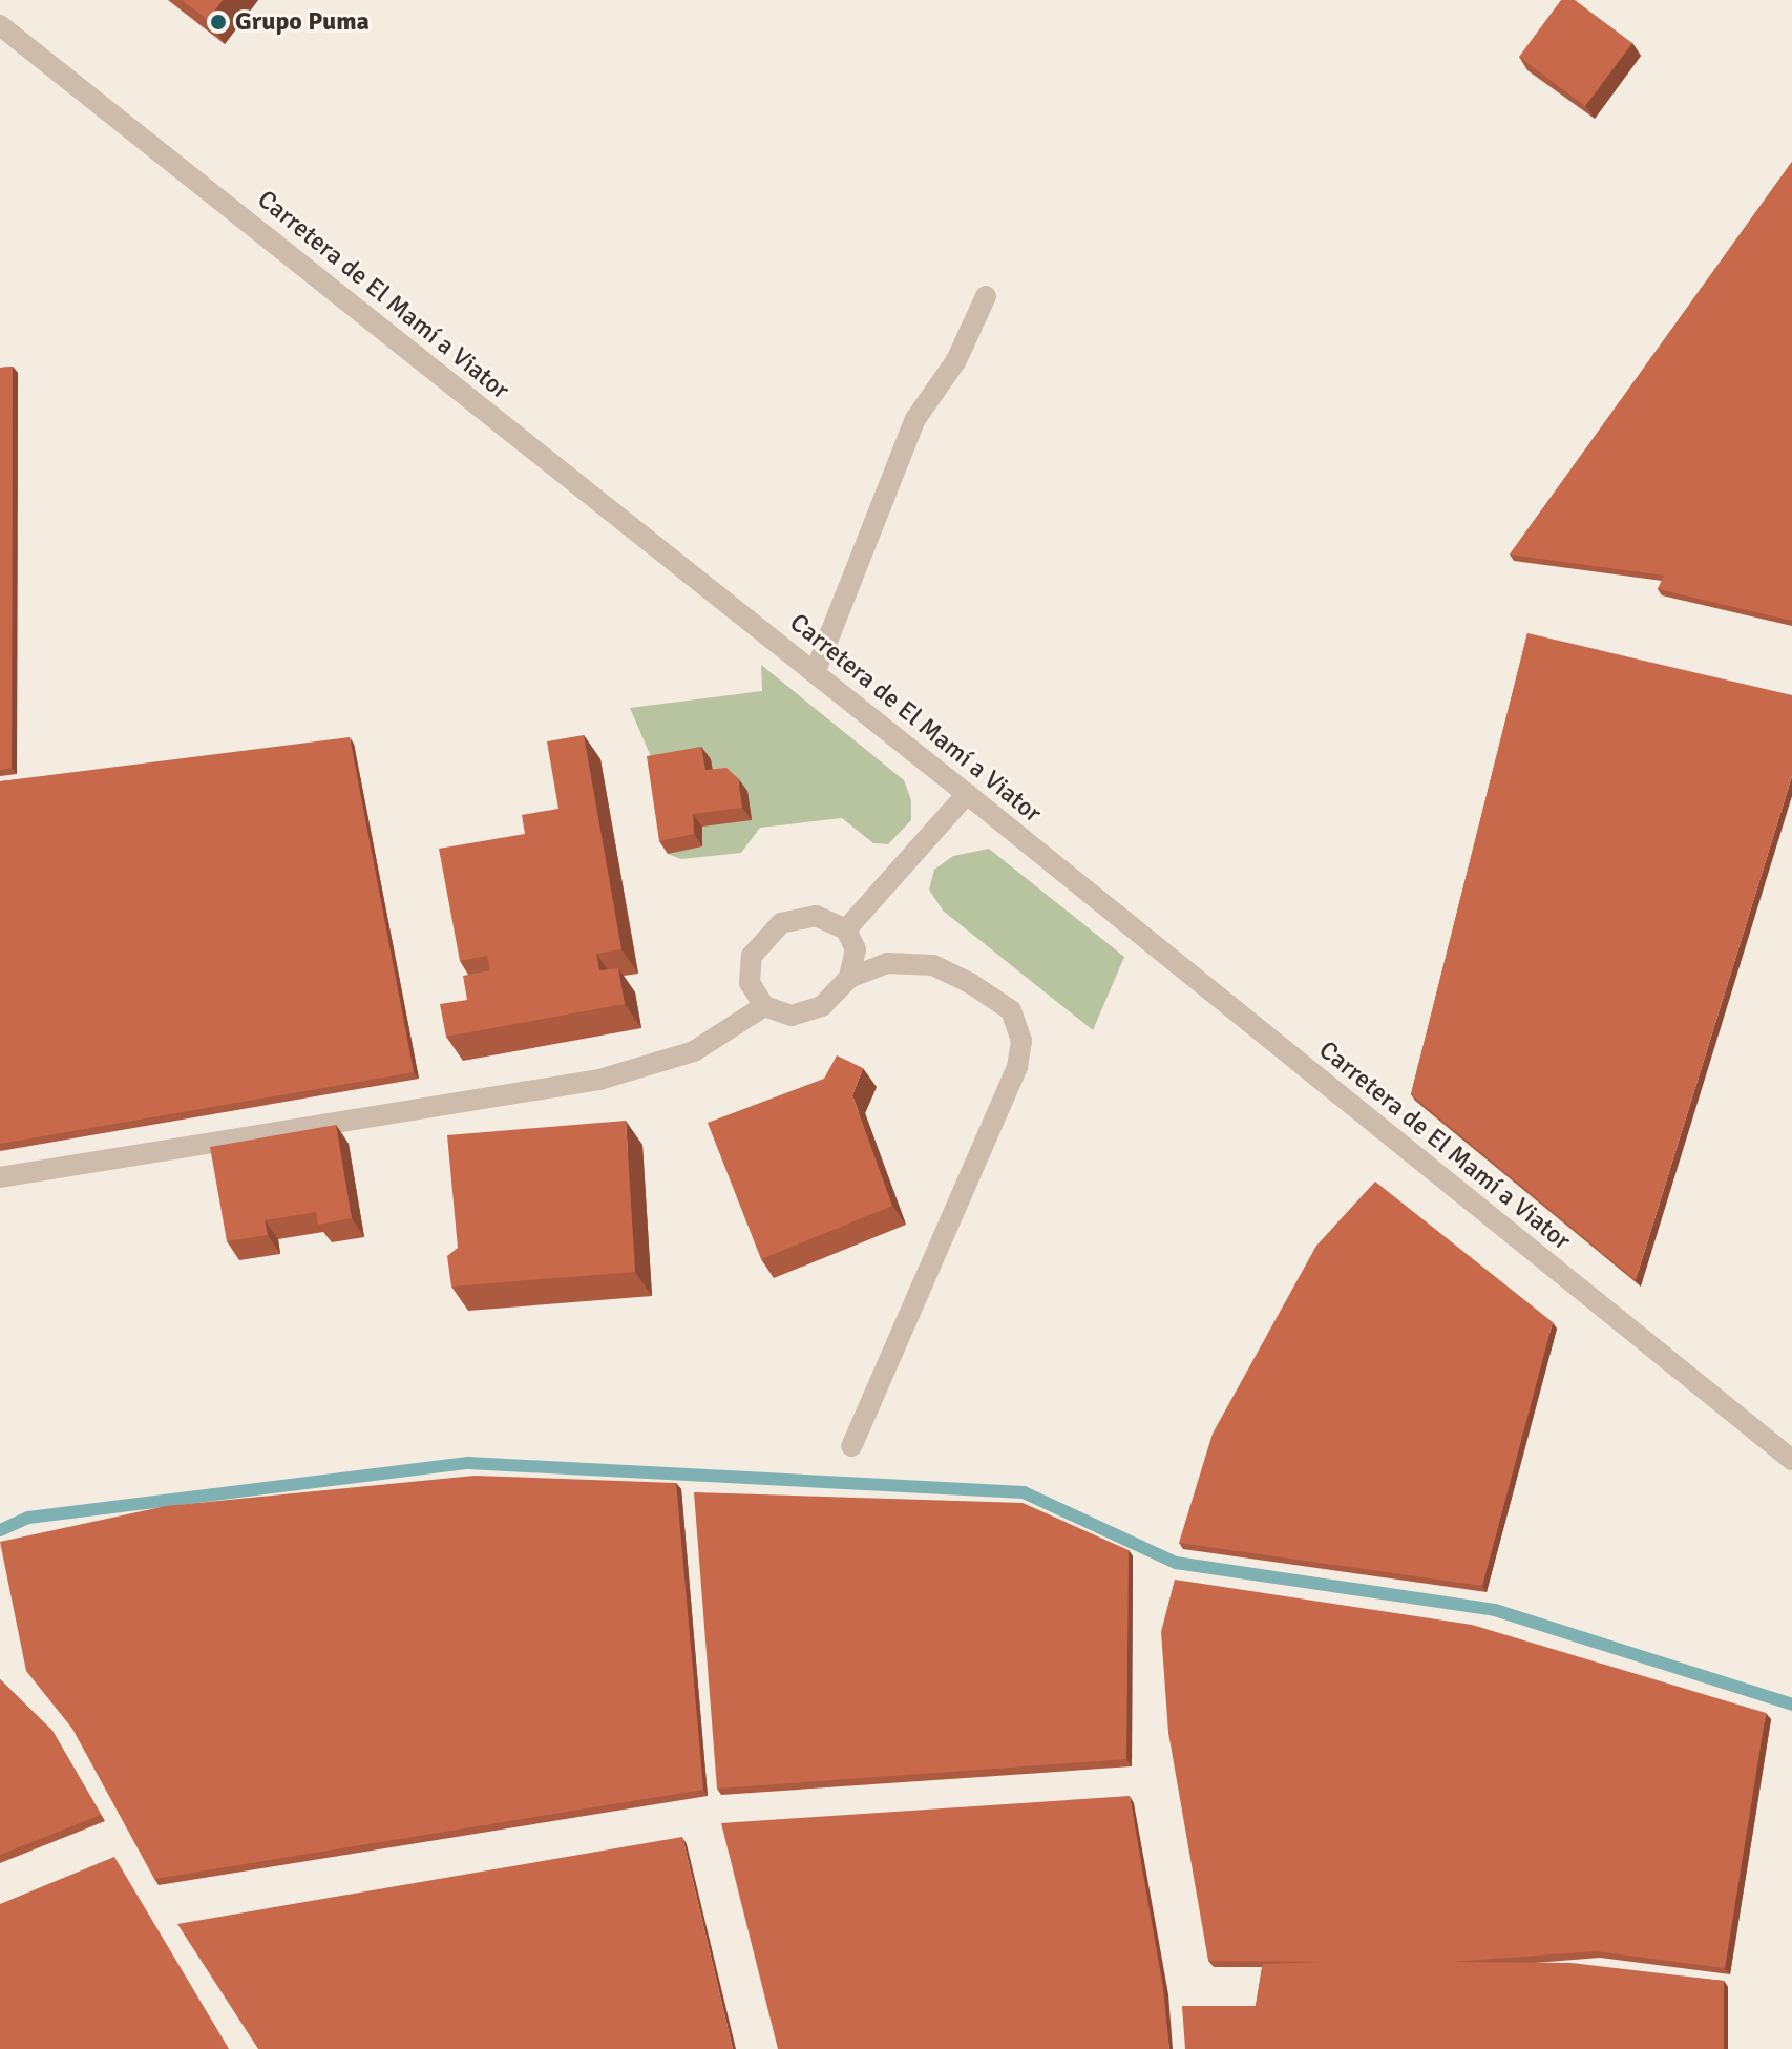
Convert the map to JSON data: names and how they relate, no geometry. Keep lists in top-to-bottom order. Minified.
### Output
{"streets":{"street":["Carretera de El Mamí a Viator"]},"places":["Grupo Puma"]}
